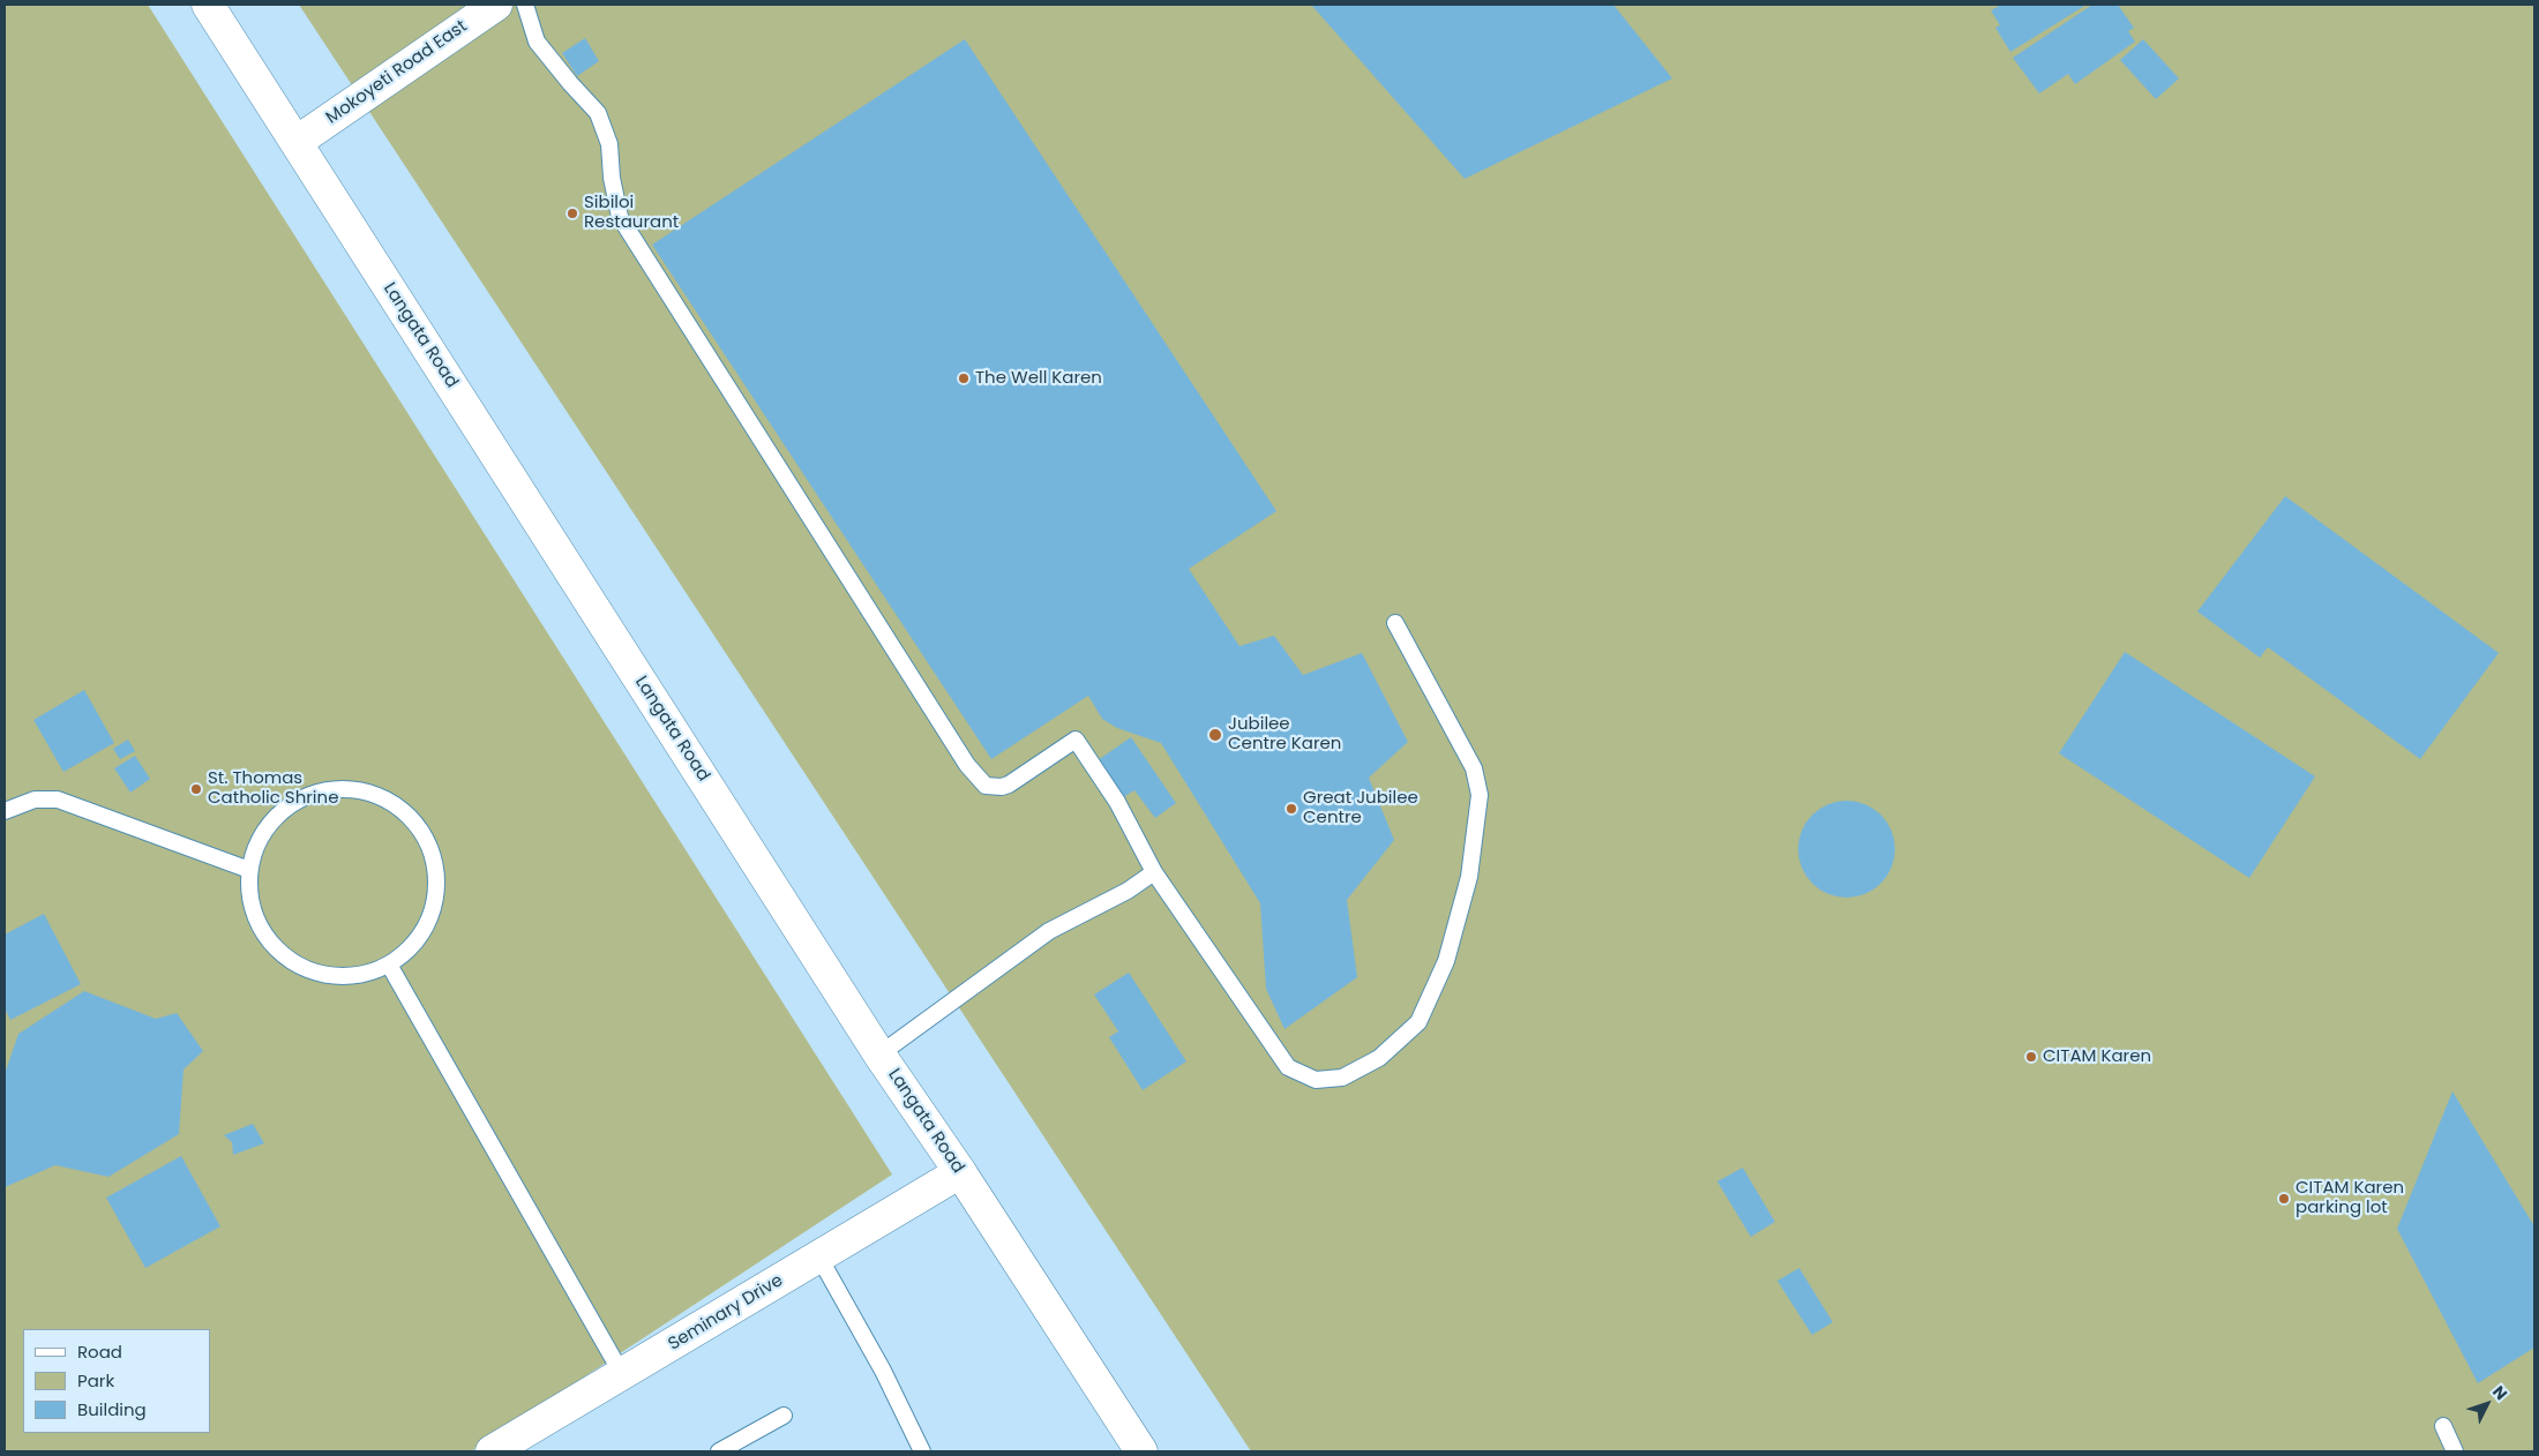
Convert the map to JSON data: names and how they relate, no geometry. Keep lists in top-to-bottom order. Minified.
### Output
{"streets":{"main road":["Mokoyeti Road East","Langata Road","Seminary Drive"]},"crossings":[["Mokoyeti Road East","Langata Road"],["Langata Road","Seminary Drive"]],"places":["Sibiloi Restaurant","The Well Karen","Jubilee Centre Karen","St. Thomas Catholic Shrine","Great Jubilee Centre","CITAM Karen","CITAM Karen parking lot"],"legend":["Road","Park","Building"],"north":"top right"}
